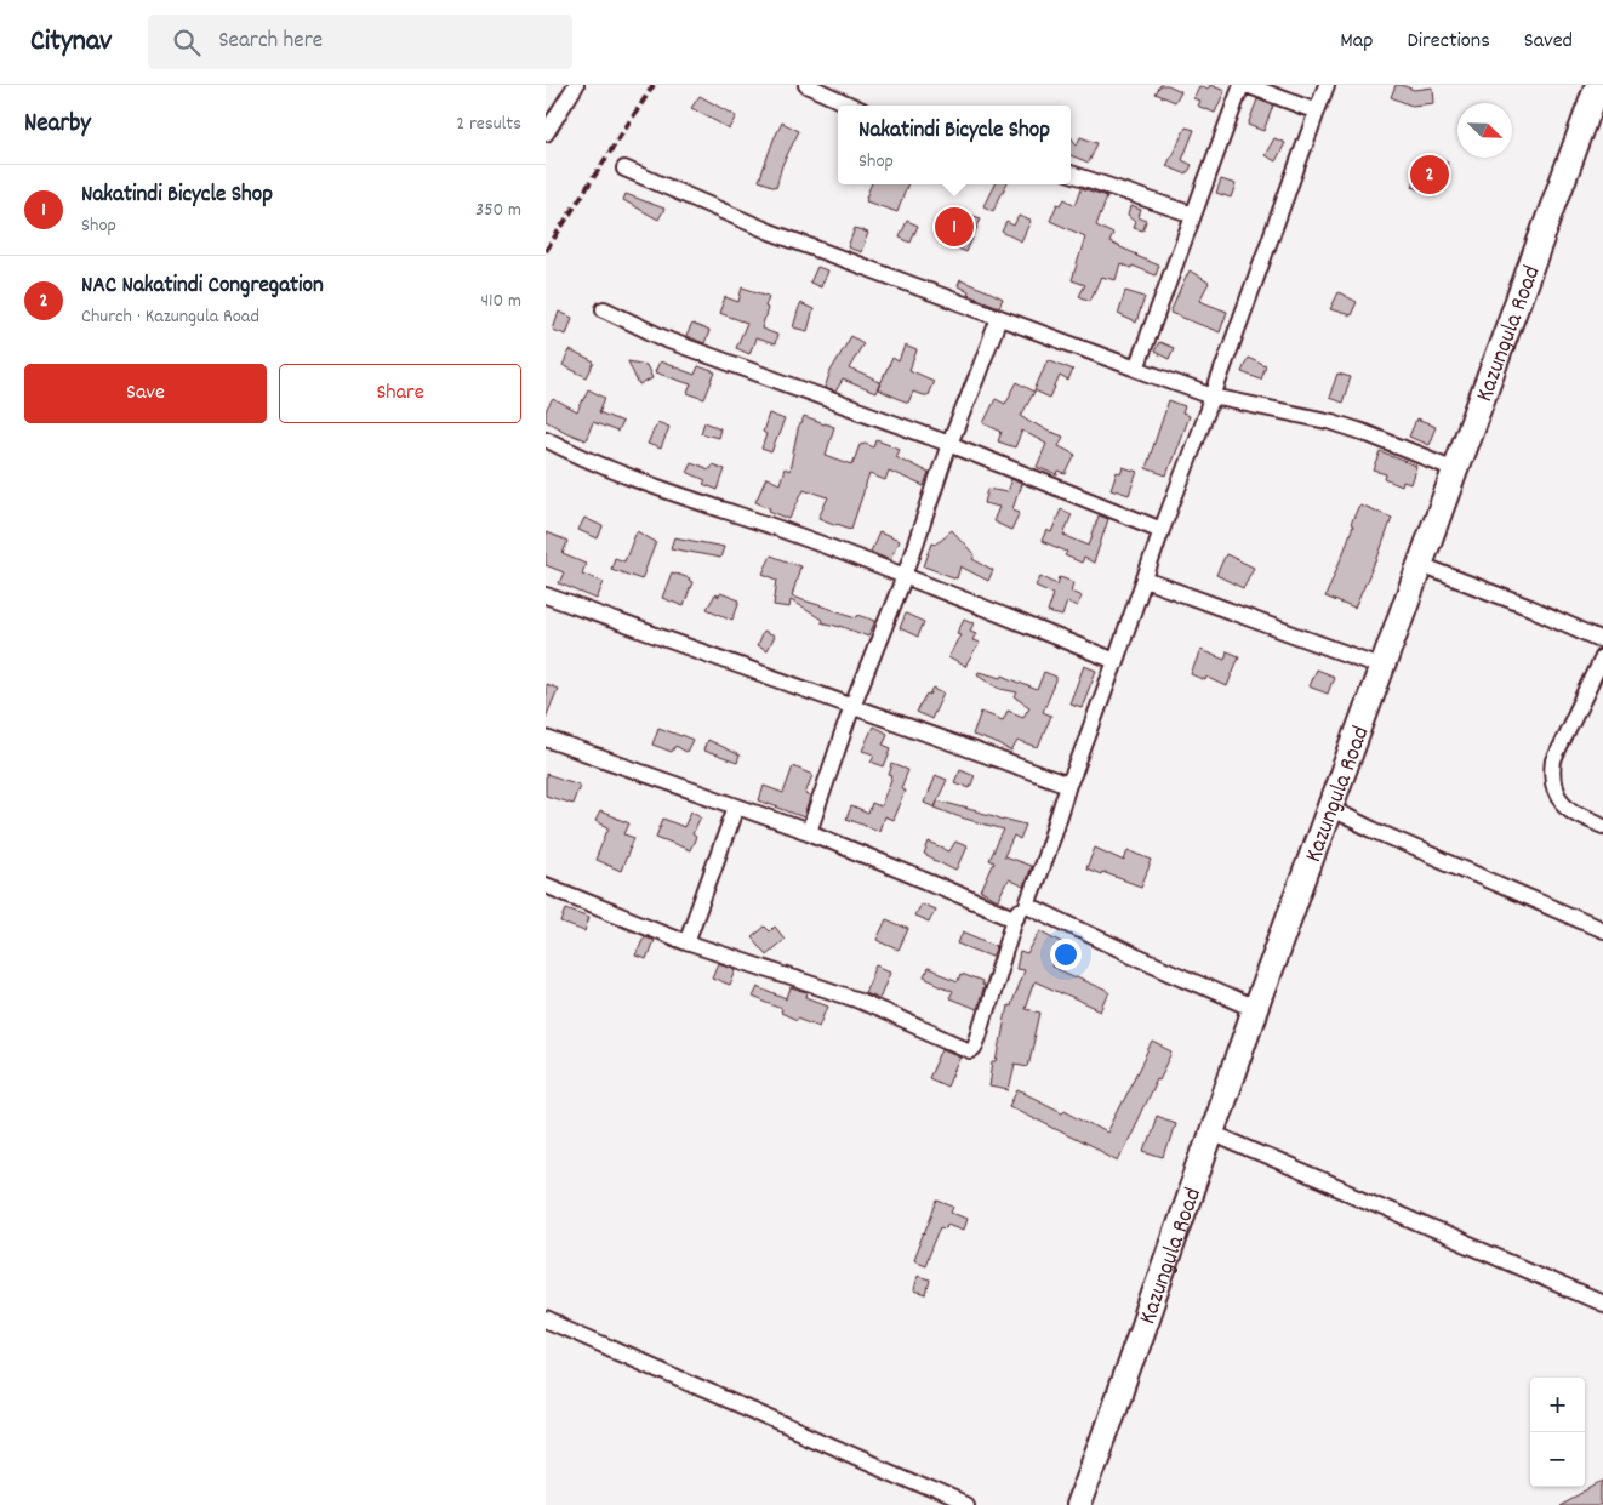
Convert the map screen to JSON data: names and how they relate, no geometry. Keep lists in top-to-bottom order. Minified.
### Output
{"streets":{"highway":["Kazungula Road"]},"north":"bottom right","page":{"header":"Citynav","search":"Search here","nav":["Map","Directions","Saved"],"heading":["Nearby","2 results"],"popup":["Nakatindi Bicycle Shop","Shop"],"pins":["2","1"],"list":[{"mark":"1","name":"Nakatindi Bicycle Shop","note":"Shop","value":"350 m"},{"mark":"2","name":"NAC Nakatindi Congregation","note":"Church · Kazungula Road","value":"410 m"}],"buttons":["Save","Share"],"map_buttons":["+","−"]}}
